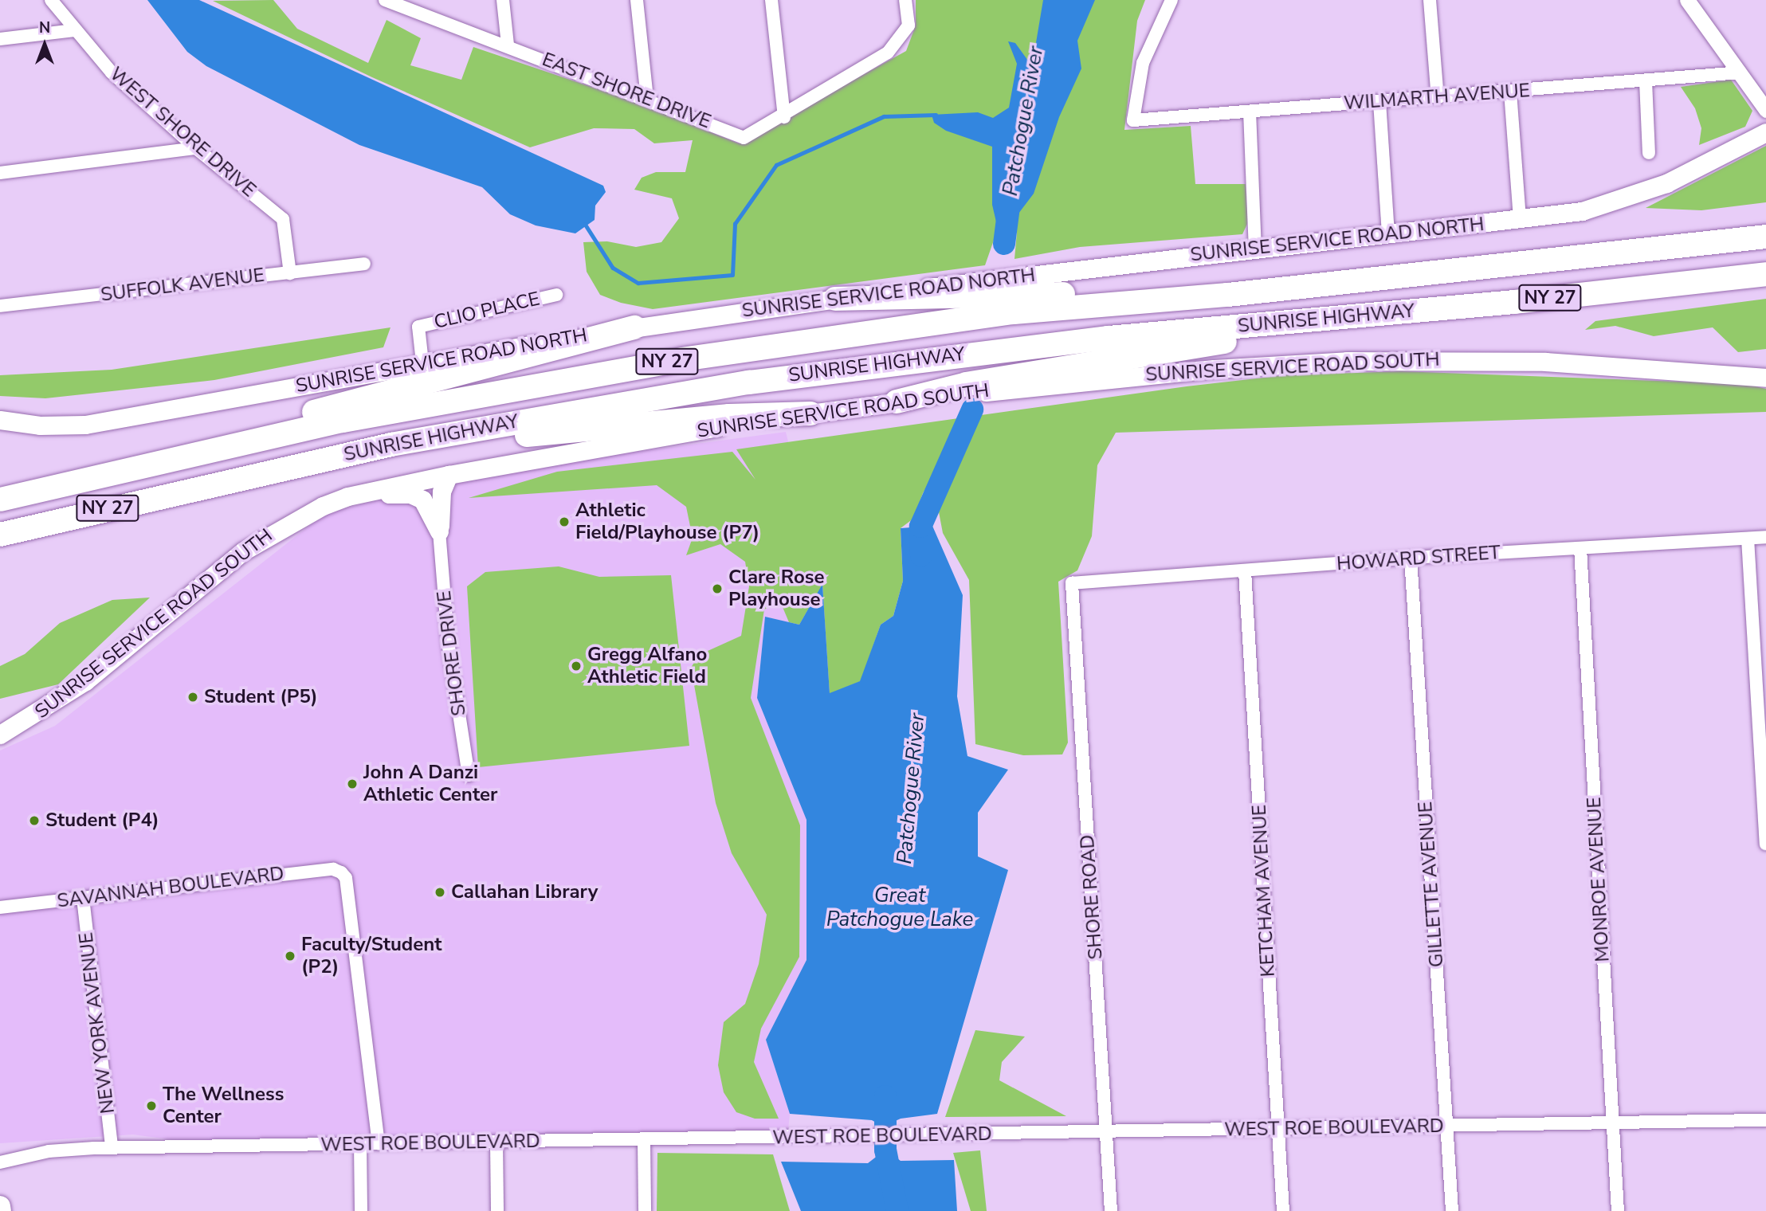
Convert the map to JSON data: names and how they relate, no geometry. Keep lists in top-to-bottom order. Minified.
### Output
{"streets":{"highway":["NY 27","SUNRISE HIGHWAY"],"main road":["SUNRISE SERVICE ROAD NORTH","SUNRISE SERVICE ROAD SOUTH"],"street":["EAST SHORE DRIVE","WILMARTH AVENUE","WEST SHORE DRIVE","SUFFOLK AVENUE","CLIO PLACE","HOWARD STREET","SHORE DRIVE","MONROE AVENUE","GILLETTE AVENUE","SAVANNAH BOULEVARD","KETCHAM AVENUE","SHORE ROAD","NEW YORK AVENUE","WEST ROE BOULEVARD"]},"crossings":[["WEST SHORE DRIVE","SUFFOLK AVENUE"],["SUNRISE SERVICE ROAD NORTH","CLIO PLACE"],["HOWARD STREET","MONROE AVENUE"],["HOWARD STREET","GILLETTE AVENUE"],["HOWARD STREET","KETCHAM AVENUE"],["HOWARD STREET","SHORE ROAD"],["MONROE AVENUE","WEST ROE BOULEVARD"],["GILLETTE AVENUE","WEST ROE BOULEVARD"],["SAVANNAH BOULEVARD","NEW YORK AVENUE"],["SAVANNAH BOULEVARD","WEST ROE BOULEVARD"],["KETCHAM AVENUE","WEST ROE BOULEVARD"],["SHORE ROAD","WEST ROE BOULEVARD"],["NEW YORK AVENUE","WEST ROE BOULEVARD"]],"water":["Patchogue River","Great Patchogue Lake"],"places":["Athletic Field/Playhouse (P7)","Clare Rose Playhouse","Gregg Alfano Athletic Field","Student (P5)","John A Danzi Athletic Center","Student (P4)","Callahan Library","Faculty/Student (P2)","The Wellness Center"],"north":"top"}
